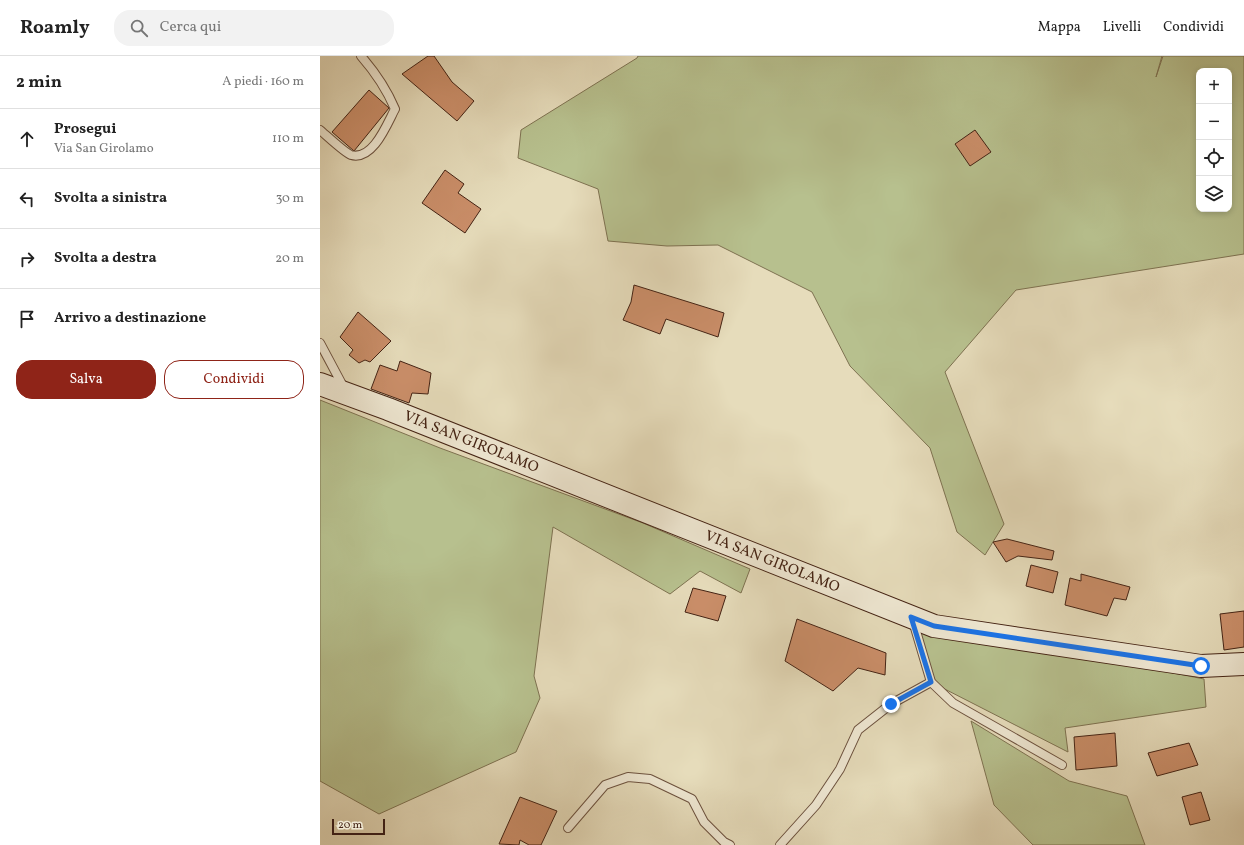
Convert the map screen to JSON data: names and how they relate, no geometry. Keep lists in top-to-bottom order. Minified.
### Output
{"streets":{"street":["VIA SAN GIROLAMO"]},"scale_bar":"20 m","page":{"header":"Roamly","search":"Cerca qui","nav":["Mappa","Livelli","Condividi"],"heading":["2 min","A piedi · 160 m"],"map_buttons":["+","−"],"list":[["Prosegui","Via San Girolamo","110 m"],["Svolta a sinistra","30 m"],["Svolta a destra","20 m"],"Arrivo a destinazione"],"buttons":["Salva","Condividi"],"scale":"20 m"}}
